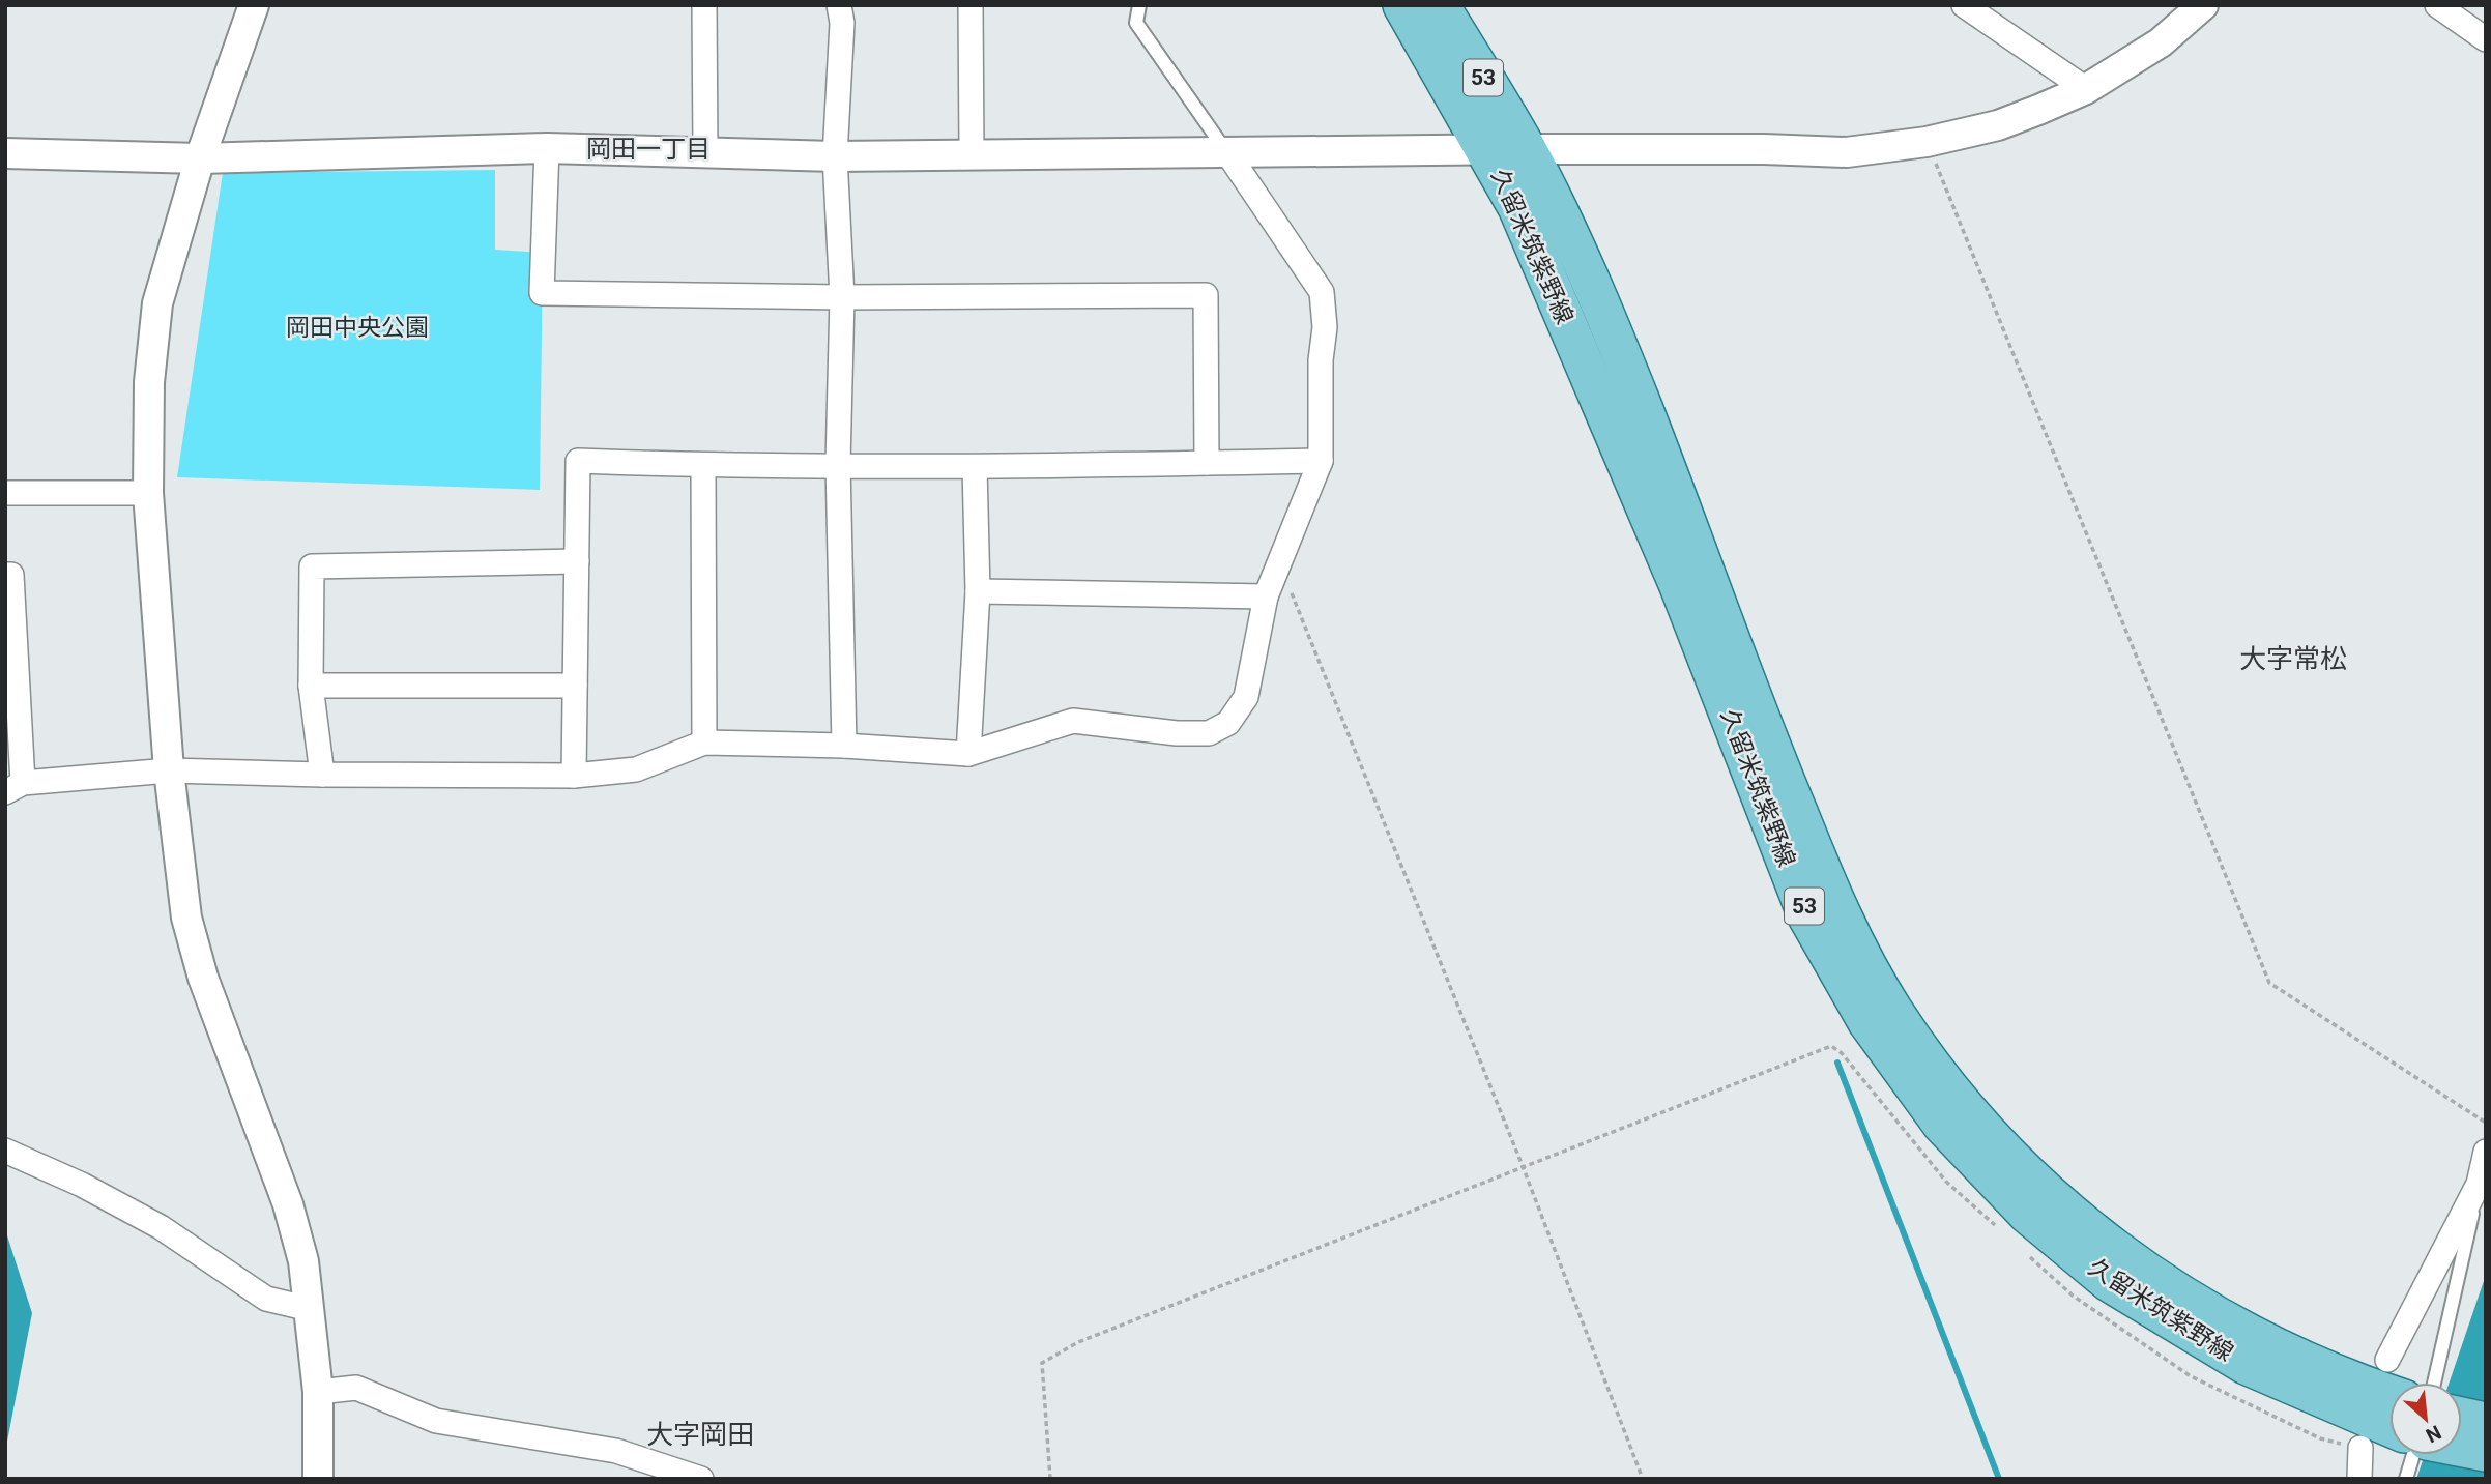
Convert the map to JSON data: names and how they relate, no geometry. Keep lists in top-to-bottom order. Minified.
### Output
{"streets":{"main road":["53","久留米筑紫野線"]},"districts":["岡田一丁目","大字常松","大字岡田"],"parks":["岡田中央公園"],"north":"bottom right"}
